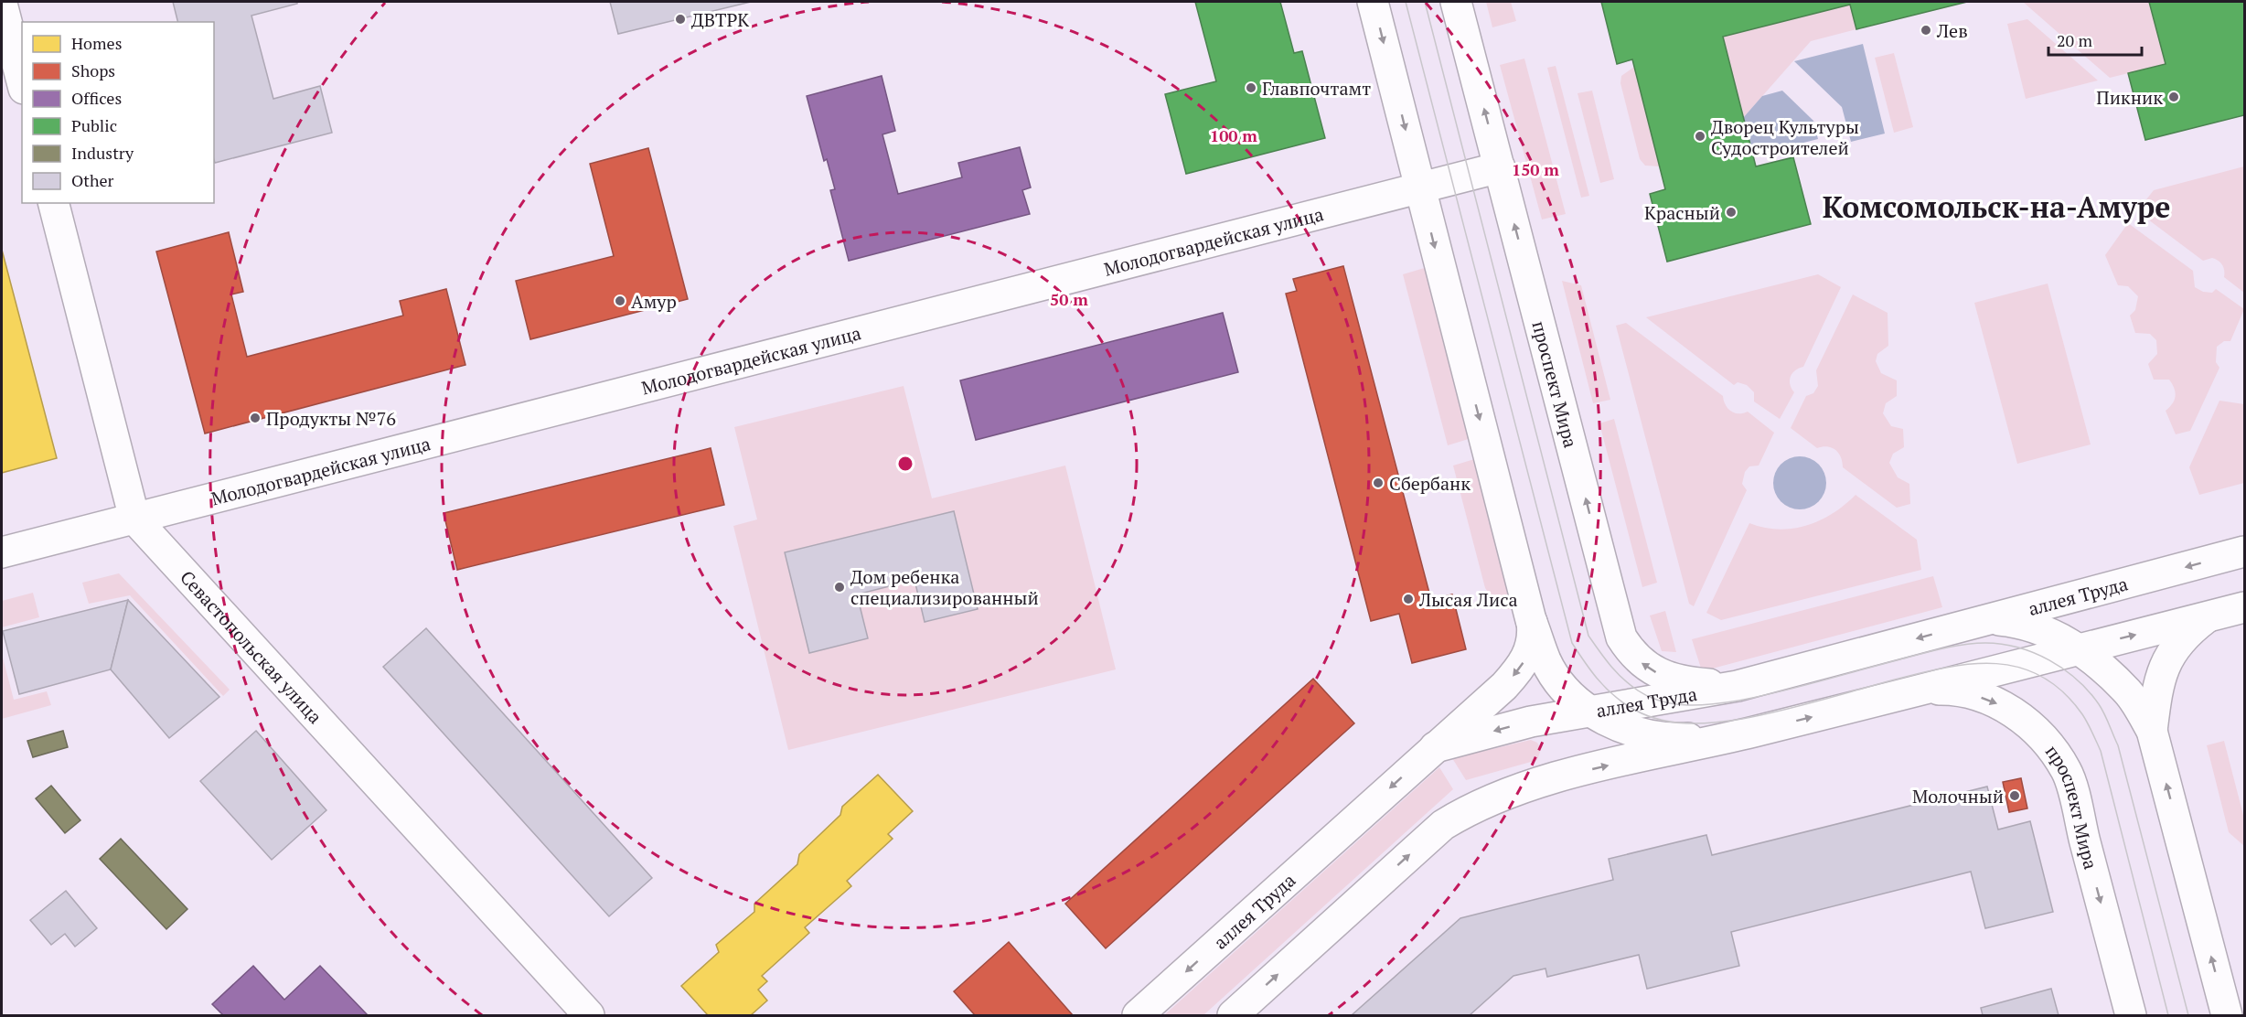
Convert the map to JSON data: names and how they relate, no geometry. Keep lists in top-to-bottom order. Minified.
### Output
{"streets":{"main road":["Молодогвардейская улица","проспект Мира","аллея Труда","Севастопольская улица"]},"crossings":[["Молодогвардейская улица","проспект Мира"],["Молодогвардейская улица","Севастопольская улица"],["проспект Мира","аллея Труда"]],"districts":["Комсомольск-на-Амуре"],"places":["ДВТРК","Лев","Главпочтамт","Пикник","Дворец Культуры Судостроителей","Красный","Амур","Продукты №76","Сбербанк","Дом ребенка специализированный","Лысая Лиса","Молочный"],"legend":["Homes","Shops","Offices","Public","Industry","Other"],"scale_bar":"20 m","rings":["100 m","150 m","50 m"]}
